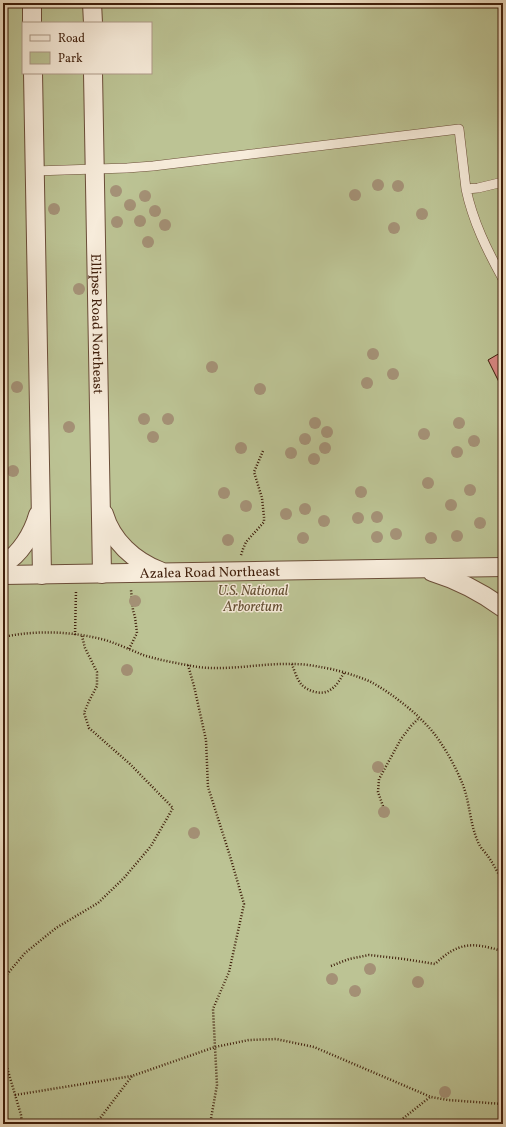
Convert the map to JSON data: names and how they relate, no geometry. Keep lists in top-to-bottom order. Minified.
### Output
{"streets":{"street":["Ellipse Road Northeast","Azalea Road Northeast"]},"crossings":[["Ellipse Road Northeast","Azalea Road Northeast"]],"parks":["U.S. National Arboretum"],"legend":["Road","Park"]}
